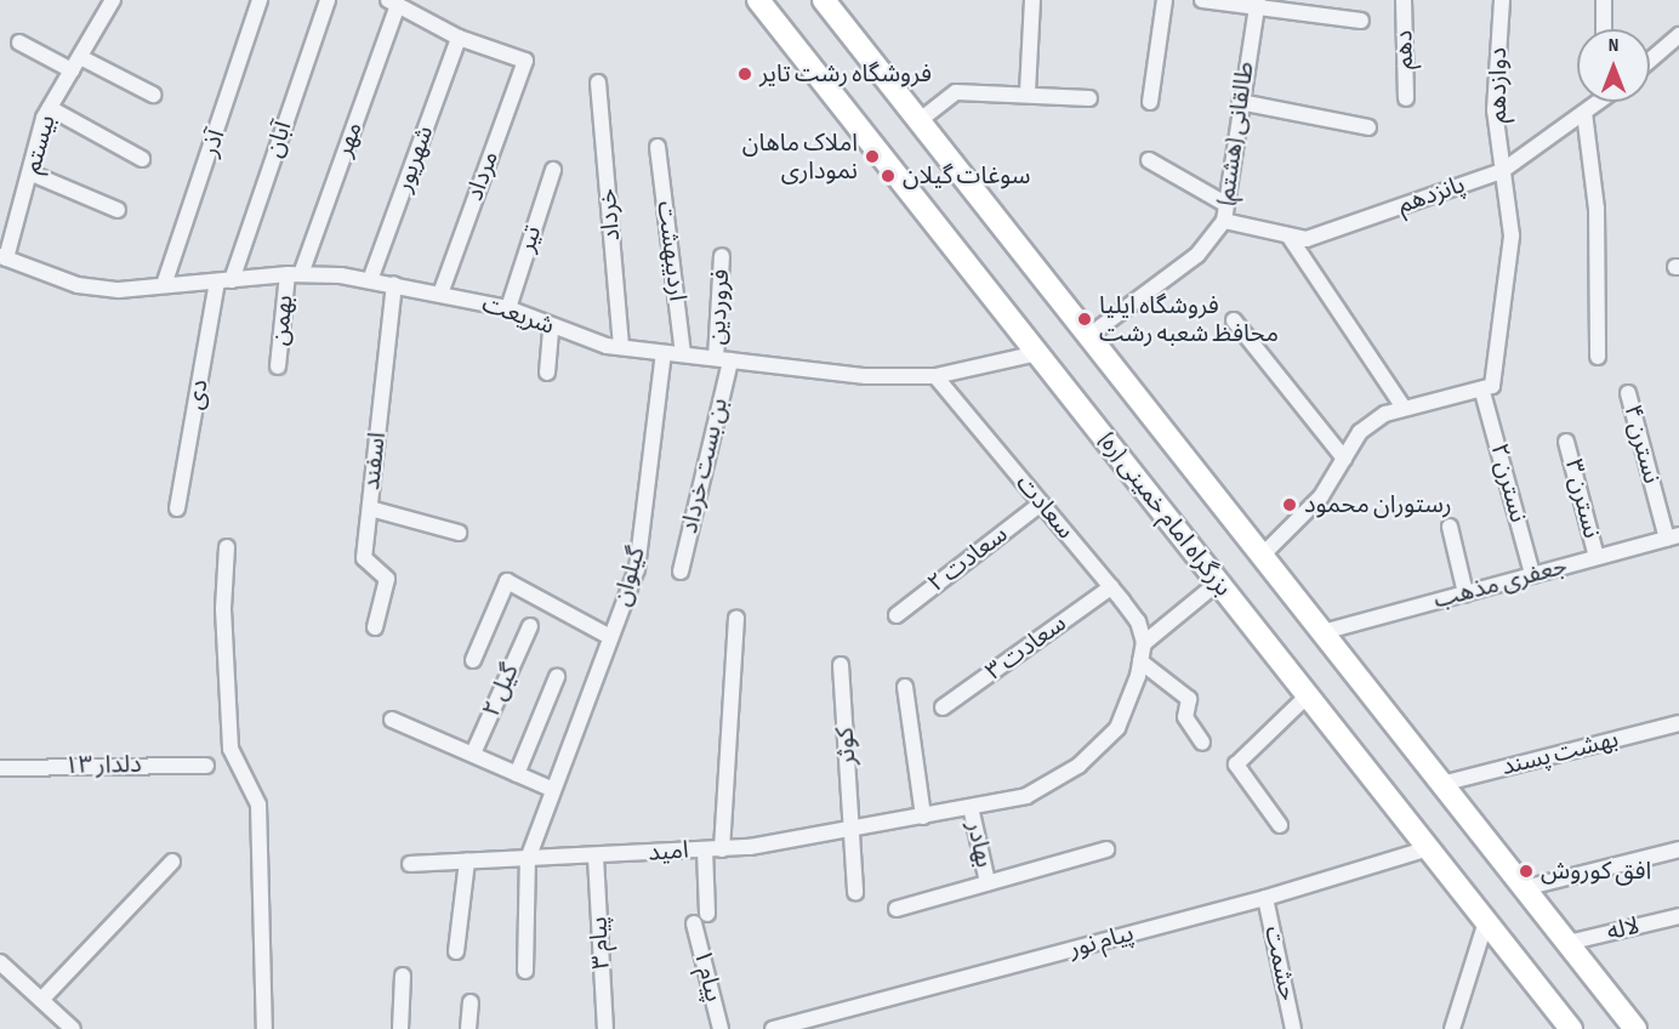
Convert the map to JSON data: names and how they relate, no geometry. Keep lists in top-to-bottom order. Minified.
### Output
{"streets":{"highway":["بزرگراه امام خمینی (ره)"],"street":["دهم","دوازدهم","طالقانی (هشتم)","آبان","مهر","آذر","بیستم","شهریور","مرداد","پانزدهم","خرداد","تیر","اردیبهشت","فروردین","شریعت","بهمن","دی","نسترن ۴","اسفند","بن بست خرداد","نسترن ۲","نسترن ۳","سعادت","سعادت ۲","گیلوان","جعفری مذهب","سعادت ۳","گیل ۲","کوثر","بهشت پسند","دلدار ۱۳","بهادر","امید","لاله","پیام نور","پیام ۳","حشمت","پیام ۱"]},"crossings":[["دوازدهم","پانزدهم"],["دوازدهم","نسترن ۲"],["طالقانی (هشتم)","پانزدهم"],["آبان","شریعت"],["آبان","دی"],["مهر","شریعت"],["مهر","بهمن"],["آذر","شریعت"],["بیستم","شریعت"],["شهریور","مرداد"],["شهریور","شریعت"],["مرداد","شریعت"],["خرداد","شریعت"],["تیر","شریعت"],["اردیبهشت","شریعت"],["فروردین","شریعت"],["فروردین","بن بست خرداد"],["شریعت","بهمن"],["شریعت","دی"],["شریعت","اسفند"],["شریعت","بن بست خرداد"],["شریعت","سعادت"],["شریعت","بزرگراه امام خمینی (ره)"],["شریعت","گیلوان"],["نسترن ۴","جعفری مذهب"],["نسترن ۲","جعفری مذهب"],["نسترن ۳","جعفری مذهب"],["سعادت","سعادت ۲"],["سعادت","سعادت ۳"],["سعادت","امید"],["بزرگراه امام خمینی (ره)","پیام نور"],["گیلوان","امید"],["کوثر","امید"],["بهادر","امید"],["امید","پیام ۳"],["پیام نور","حشمت"]],"places":["فروشگاه رشت تاير","املاک ماهان نموداری","سوغات گیلان","فروشگاه ایلیا محافظ شعبه رشت","رستوران محمود","افق کوروش"],"north":"top"}
